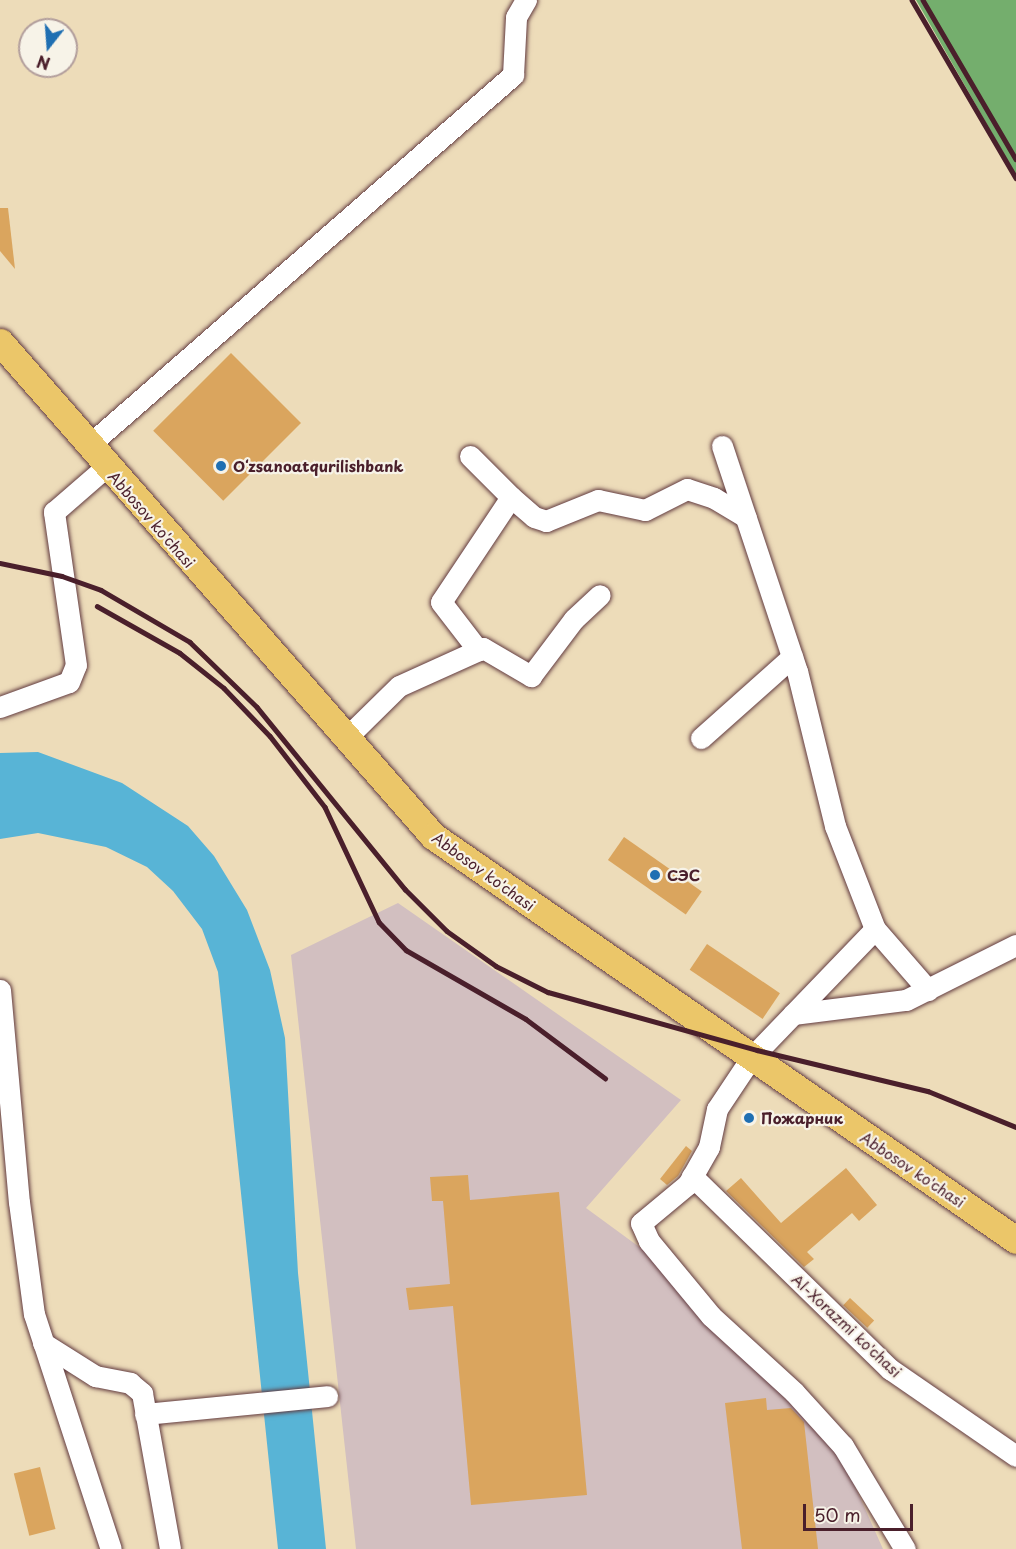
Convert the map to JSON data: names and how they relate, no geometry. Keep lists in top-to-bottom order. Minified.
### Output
{"streets":{"main road":["Abbosov ko'chasi"],"street":["Al-Xorazmi ko'chasi"]},"places":["Oʻzsanoatqurilishbank","СЭС","Пожарник"],"scale_bar":"50 m","north":"bottom"}
